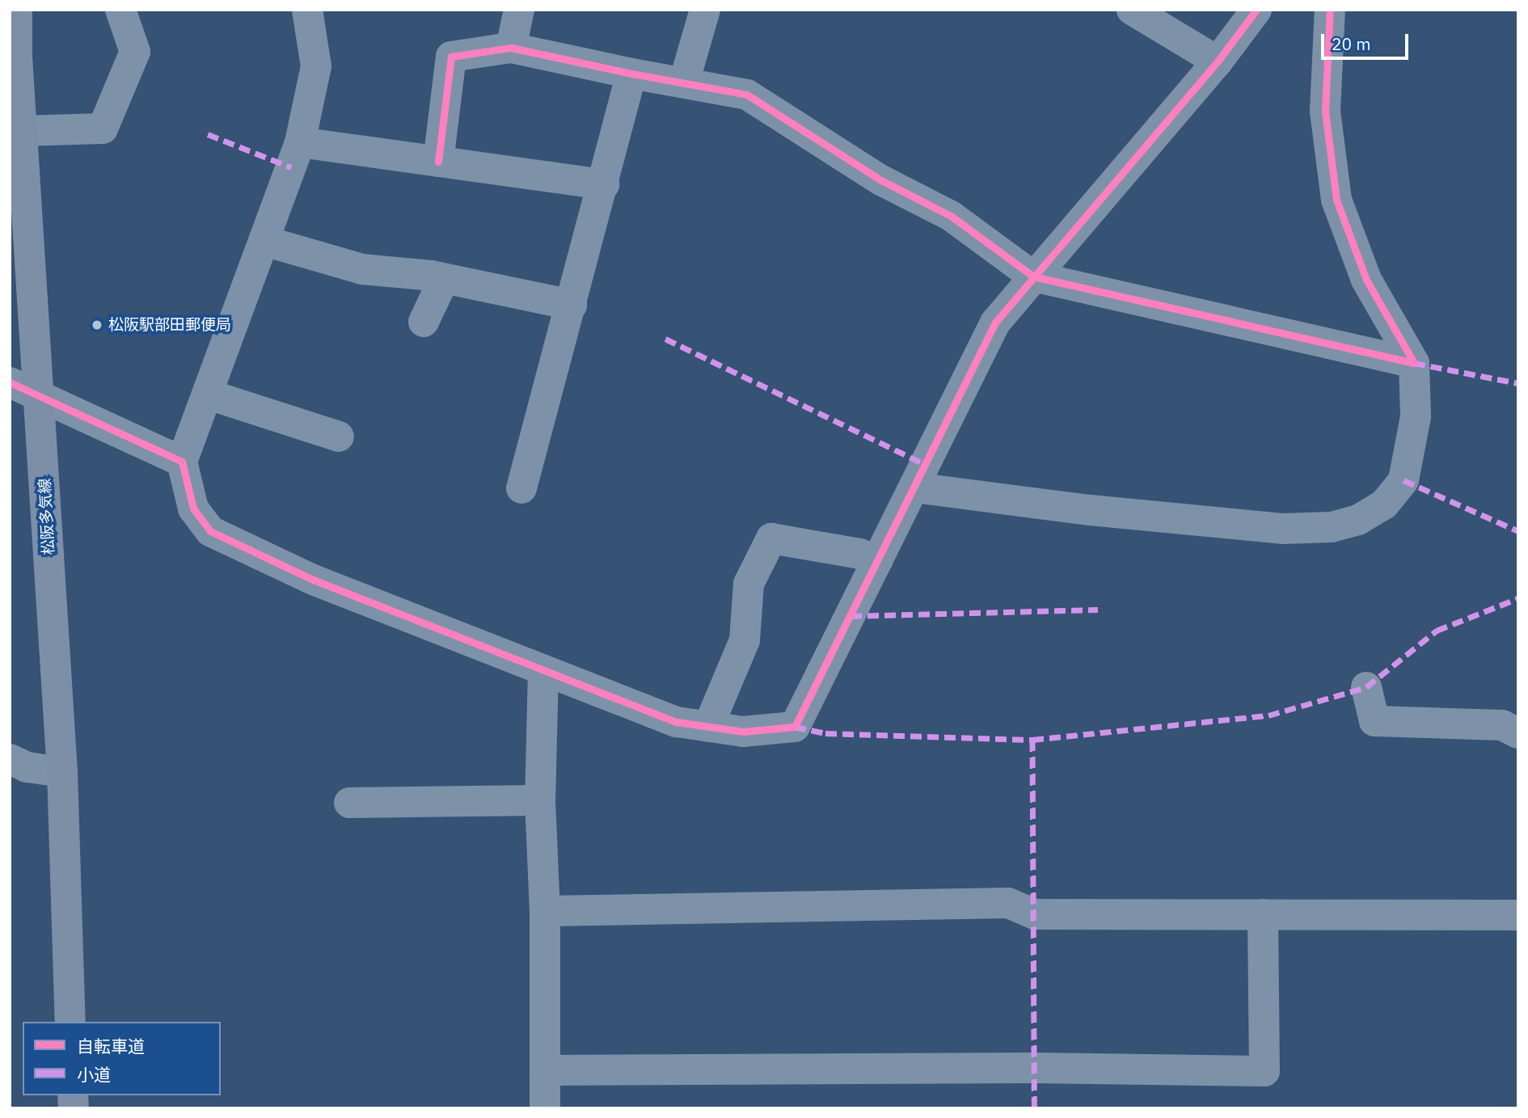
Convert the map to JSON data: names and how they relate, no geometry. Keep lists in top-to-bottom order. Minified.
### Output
{"streets":{"main road":["松阪多気線"]},"places":["松阪駅部田郵便局"],"legend":["自転車道","小道"],"scale_bar":"20 m"}
